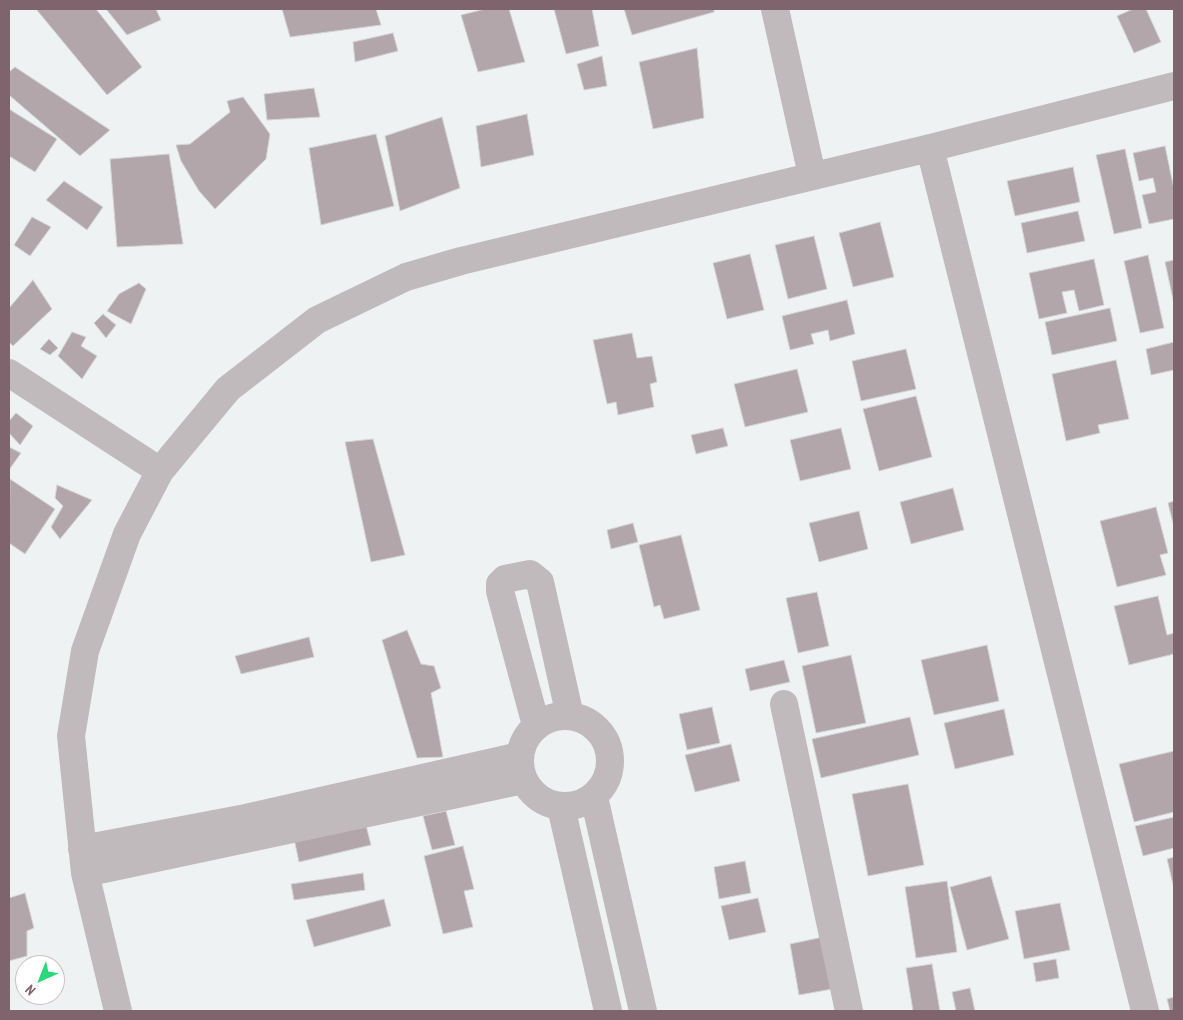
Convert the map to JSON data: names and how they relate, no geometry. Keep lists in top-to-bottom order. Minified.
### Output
{"north":"bottom left"}
